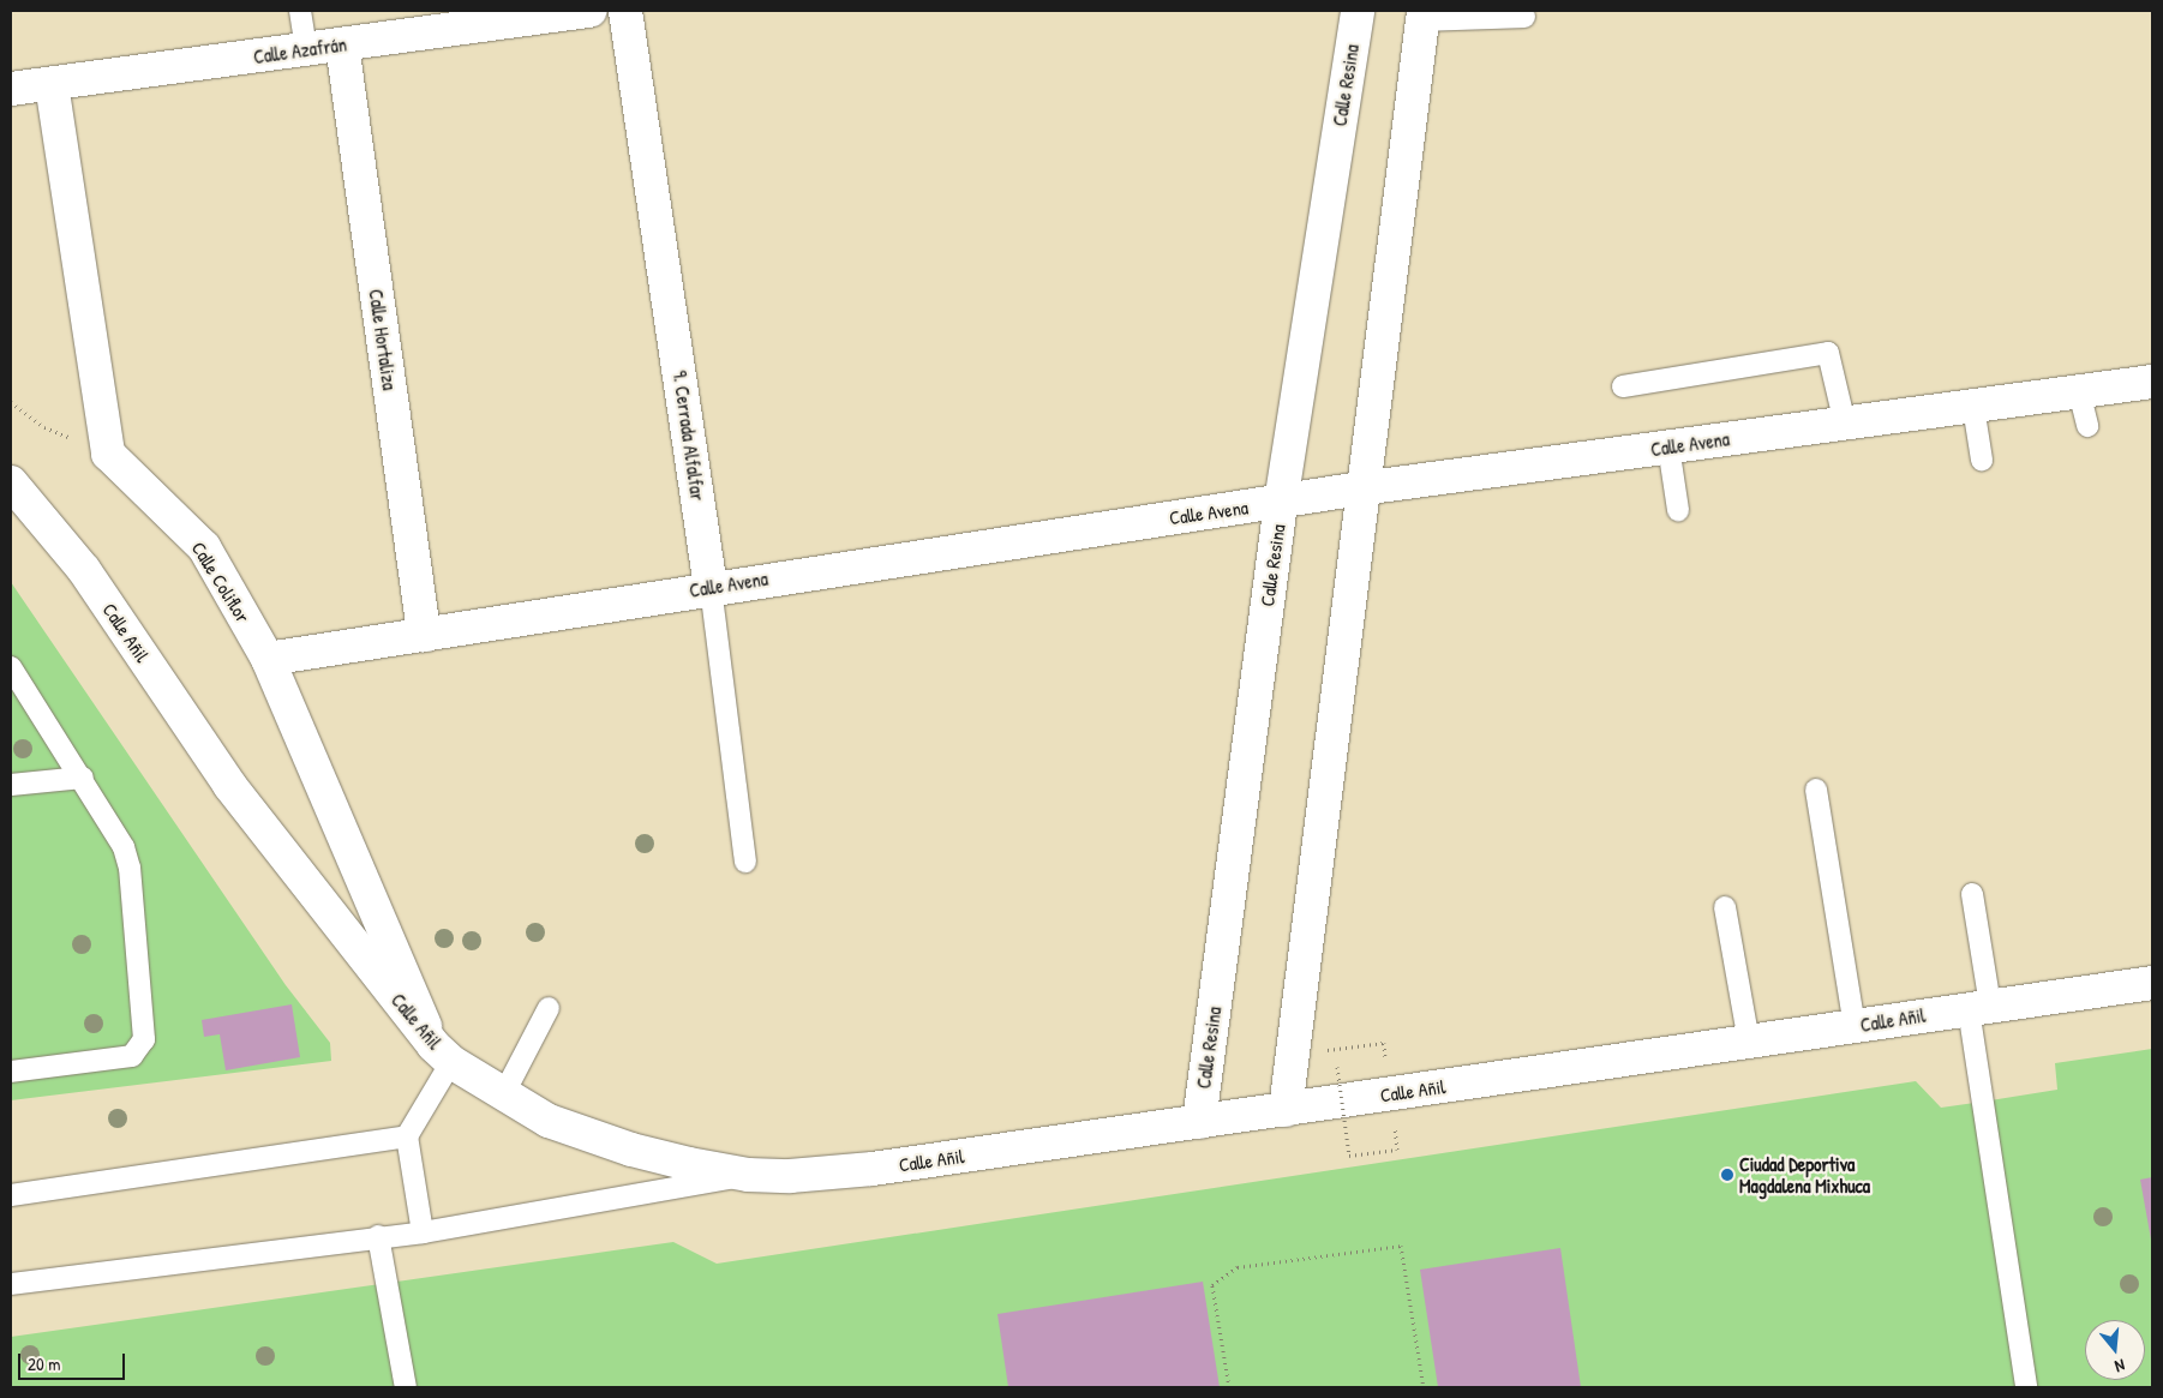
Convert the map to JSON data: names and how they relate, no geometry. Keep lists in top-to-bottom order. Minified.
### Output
{"streets":{"street":["Calle Azafrán","Calle Resina","Calle Hortaliza","9. Cerrada Alfalfar","Calle Avena","Calle Coliflor","Calle Añil"]},"crossings":[["Calle Azafrán","Calle Hortaliza"],["Calle Resina","Calle Avena"],["Calle Resina","Calle Añil"],["Calle Hortaliza","Calle Avena"],["9. Cerrada Alfalfar","Calle Avena"],["Calle Avena","Calle Coliflor"],["Calle Coliflor","Calle Añil"]],"places":["Ciudad Deportiva Magdalena Mixhuca"],"scale_bar":"20 m","north":"bottom"}
